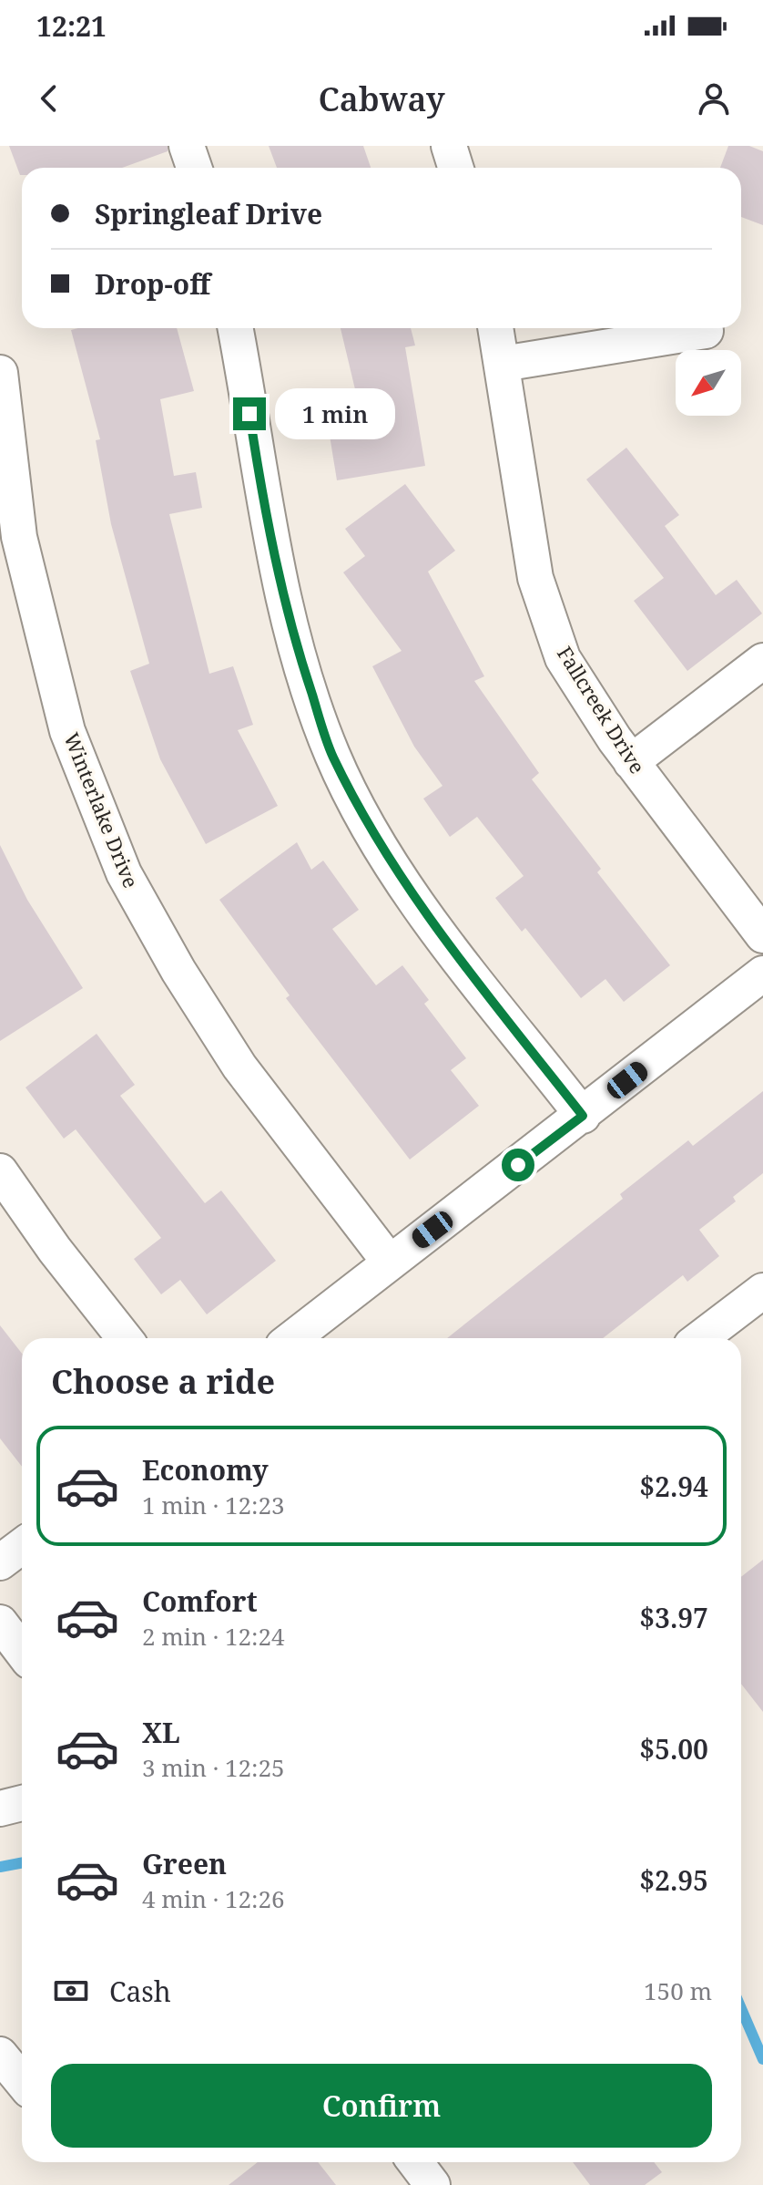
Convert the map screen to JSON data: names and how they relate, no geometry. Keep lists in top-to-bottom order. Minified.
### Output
{"streets":{"street":["Fallcreek Drive","Winterlake Drive"]},"north":"bottom left","page":{"status":"12:21","header":"Cabway","banner":["Springleaf Drive","Drop-off"],"bubble":"1 min","heading":"Choose a ride","list":[{"name":"Economy","note":"1 min · 12:23","value":"$2.94"},{"name":"Comfort","note":"2 min · 12:24","value":"$3.97"},{"name":"XL","note":"3 min · 12:25","value":"$5.00"},{"name":"Green","note":"4 min · 12:26","value":"$2.95"}],"pay":["Cash","150 m"],"buttons":"Confirm"}}
